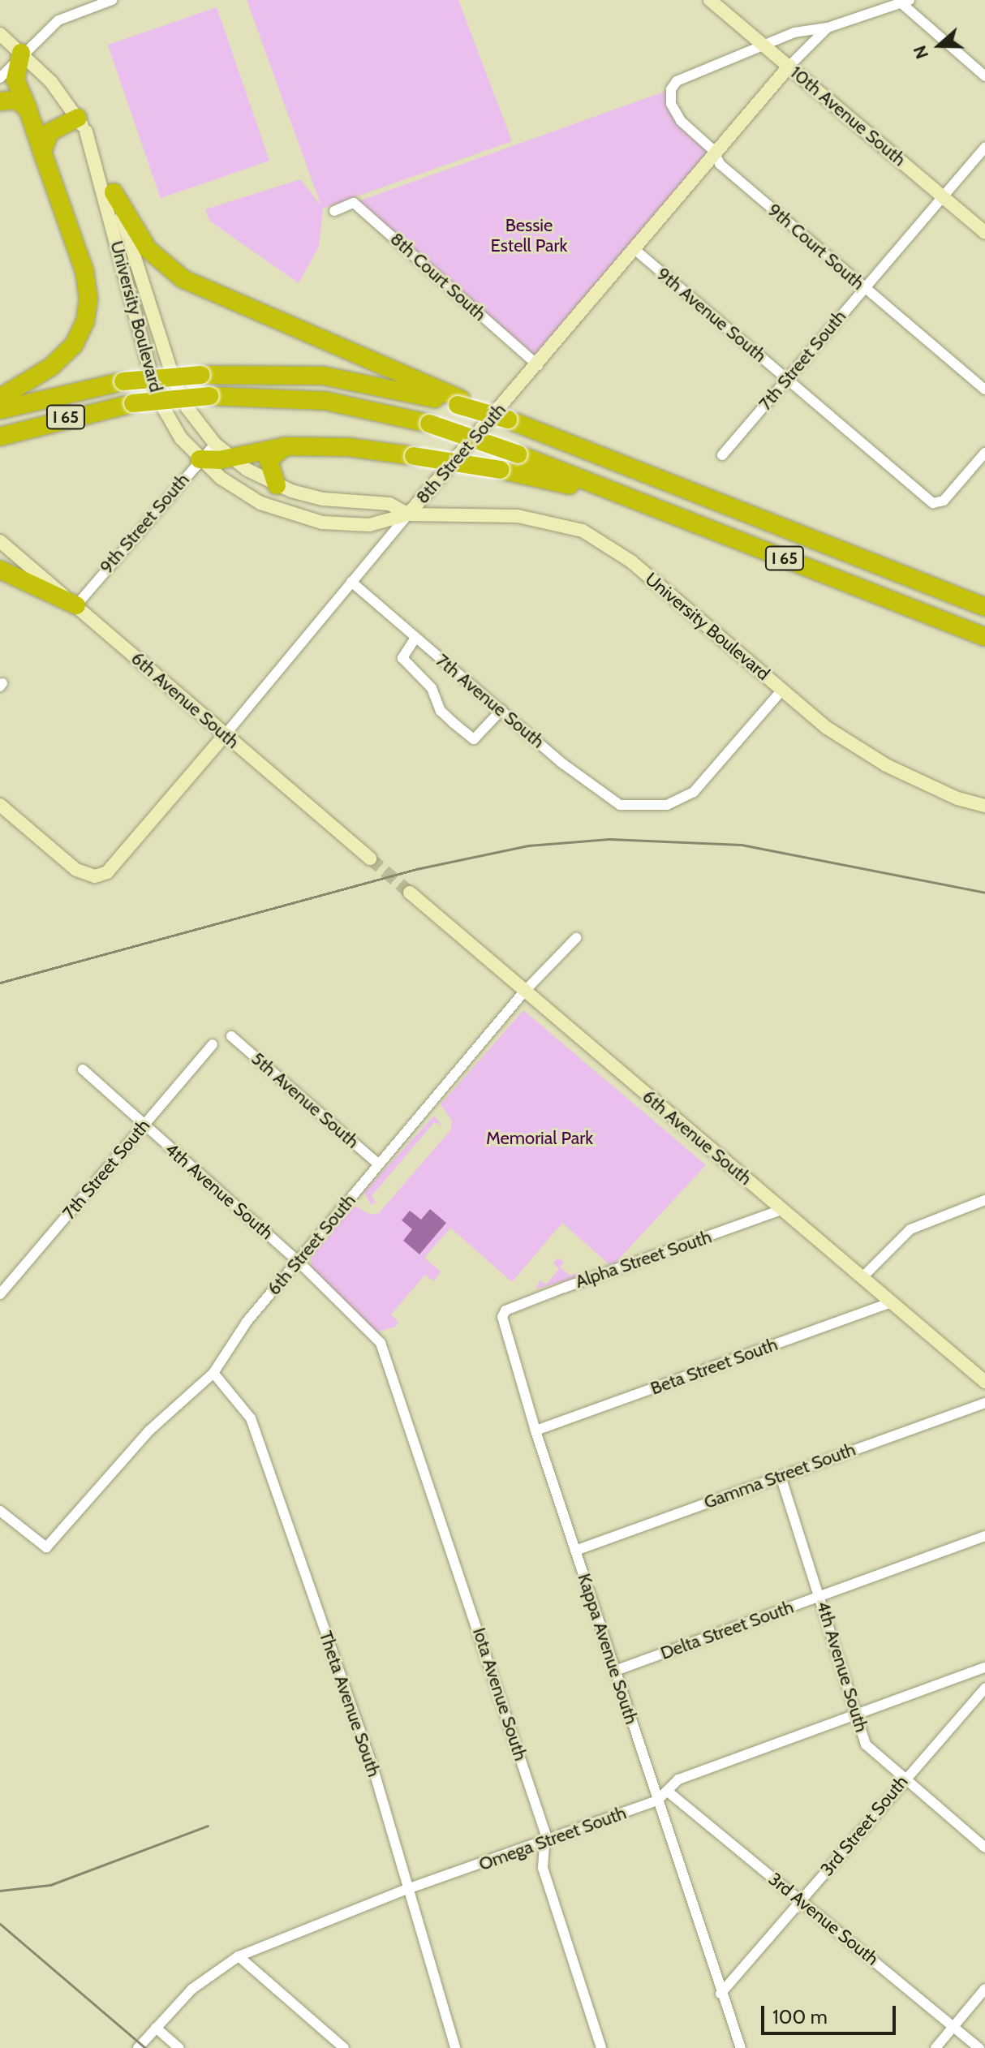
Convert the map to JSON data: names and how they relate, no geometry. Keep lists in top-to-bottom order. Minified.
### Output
{"streets":{"highway":["I 65"],"main road":["10th Avenue South","University Boulevard","8th Street South","6th Avenue South"],"street":["9th Court South","8th Court South","9th Avenue South","7th Street South","9th Street South","7th Avenue South","5th Avenue South","4th Avenue South","6th Street South","Alpha Street South","Beta Street South","Gamma Street South","Delta Street South","Kappa Avenue South","Iota Avenue South","Theta Avenue South","3rd Street South","Omega Street South","3rd Avenue South"]},"crossings":[["10th Avenue South","9th Court South"],["10th Avenue South","7th Street South"],["10th Avenue South","8th Street South"],["9th Court South","7th Street South"],["9th Court South","8th Street South"],["8th Court South","8th Street South"],["9th Avenue South","7th Street South"],["9th Avenue South","8th Street South"],["University Boulevard","8th Street South"],["University Boulevard","9th Street South"],["University Boulevard","7th Avenue South"],["7th Street South","4th Avenue South"],["8th Street South","6th Avenue South"],["8th Street South","7th Avenue South"],["9th Street South","6th Avenue South"],["6th Avenue South","6th Street South"],["6th Avenue South","Alpha Street South"],["6th Avenue South","Beta Street South"],["5th Avenue South","6th Street South"],["4th Avenue South","6th Street South"],["4th Avenue South","Gamma Street South"],["4th Avenue South","Delta Street South"],["4th Avenue South","Iota Avenue South"],["4th Avenue South","3rd Street South"],["4th Avenue South","Omega Street South"],["6th Street South","Theta Avenue South"],["Alpha Street South","Kappa Avenue South"],["Beta Street South","Kappa Avenue South"],["Gamma Street South","Kappa Avenue South"],["Delta Street South","Kappa Avenue South"],["Kappa Avenue South","3rd Street South"],["Kappa Avenue South","Omega Street South"],["Iota Avenue South","Omega Street South"],["Theta Avenue South","Omega Street South"],["3rd Street South","3rd Avenue South"],["Omega Street South","3rd Avenue South"]],"parks":["Bessie Estell Park","Memorial Park"],"scale_bar":"100 m","north":"left"}
